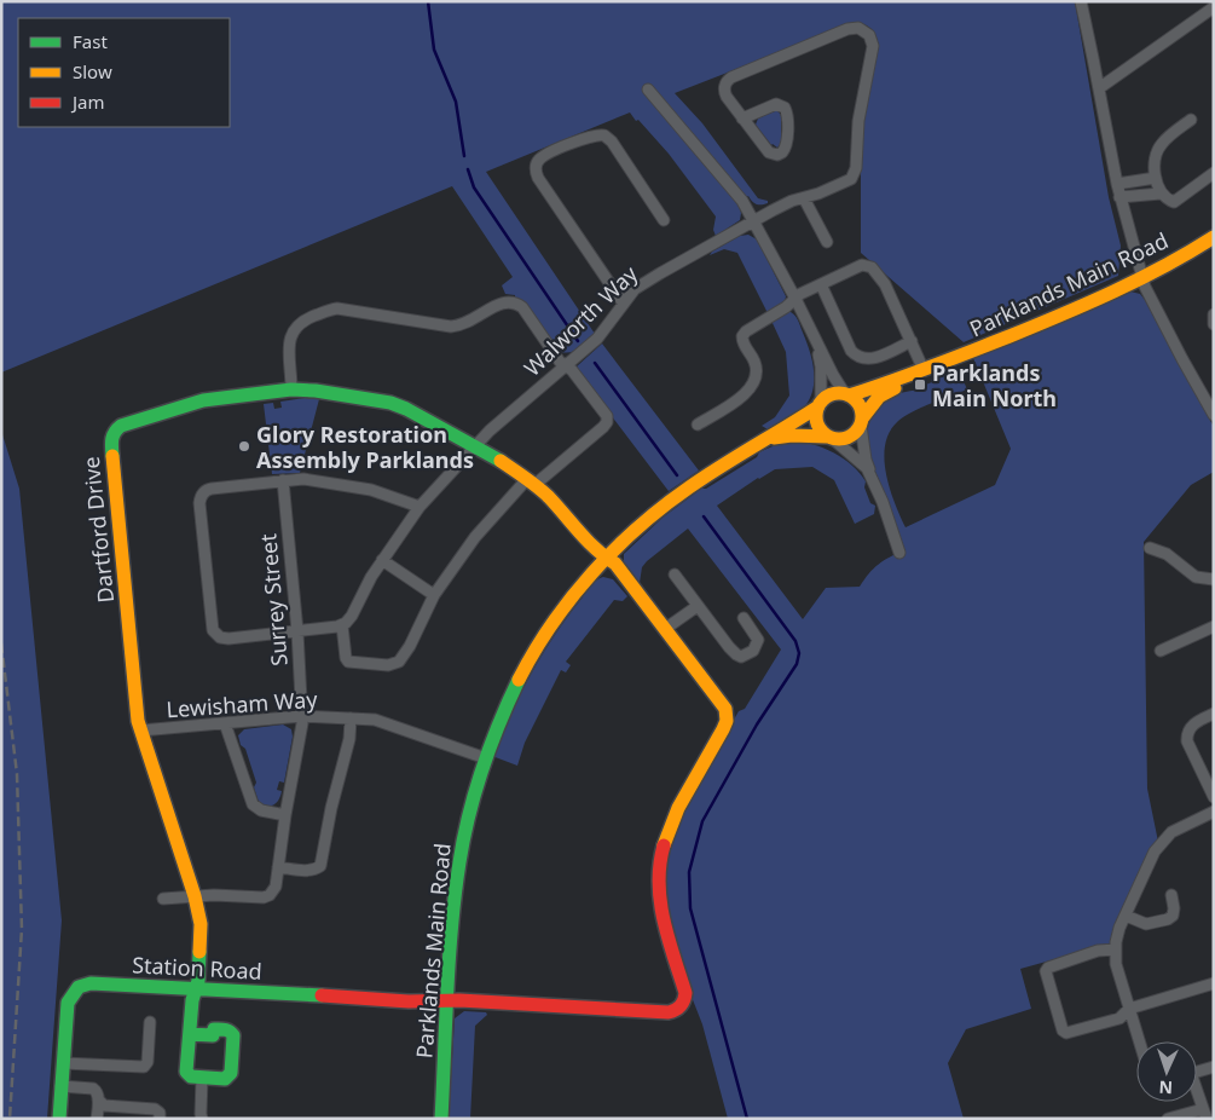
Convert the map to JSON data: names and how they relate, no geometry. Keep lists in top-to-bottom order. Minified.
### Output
{"streets":{"street":["Parklands Main Road","Walworth Way","Dartford Drive","Surrey Street","Lewisham Way","Station Road"]},"crossings":[["Parklands Main Road","Dartford Drive"],["Parklands Main Road","Lewisham Way"],["Parklands Main Road","Station Road"],["Walworth Way","Dartford Drive"],["Dartford Drive","Surrey Street"],["Dartford Drive","Lewisham Way"],["Dartford Drive","Station Road"],["Surrey Street","Lewisham Way"]],"places":{"transit":["Parklands Main North"],"other":["Glory Restoration Assembly Parklands"]},"legend":["Fast","Slow","Jam"],"north":"bottom"}
